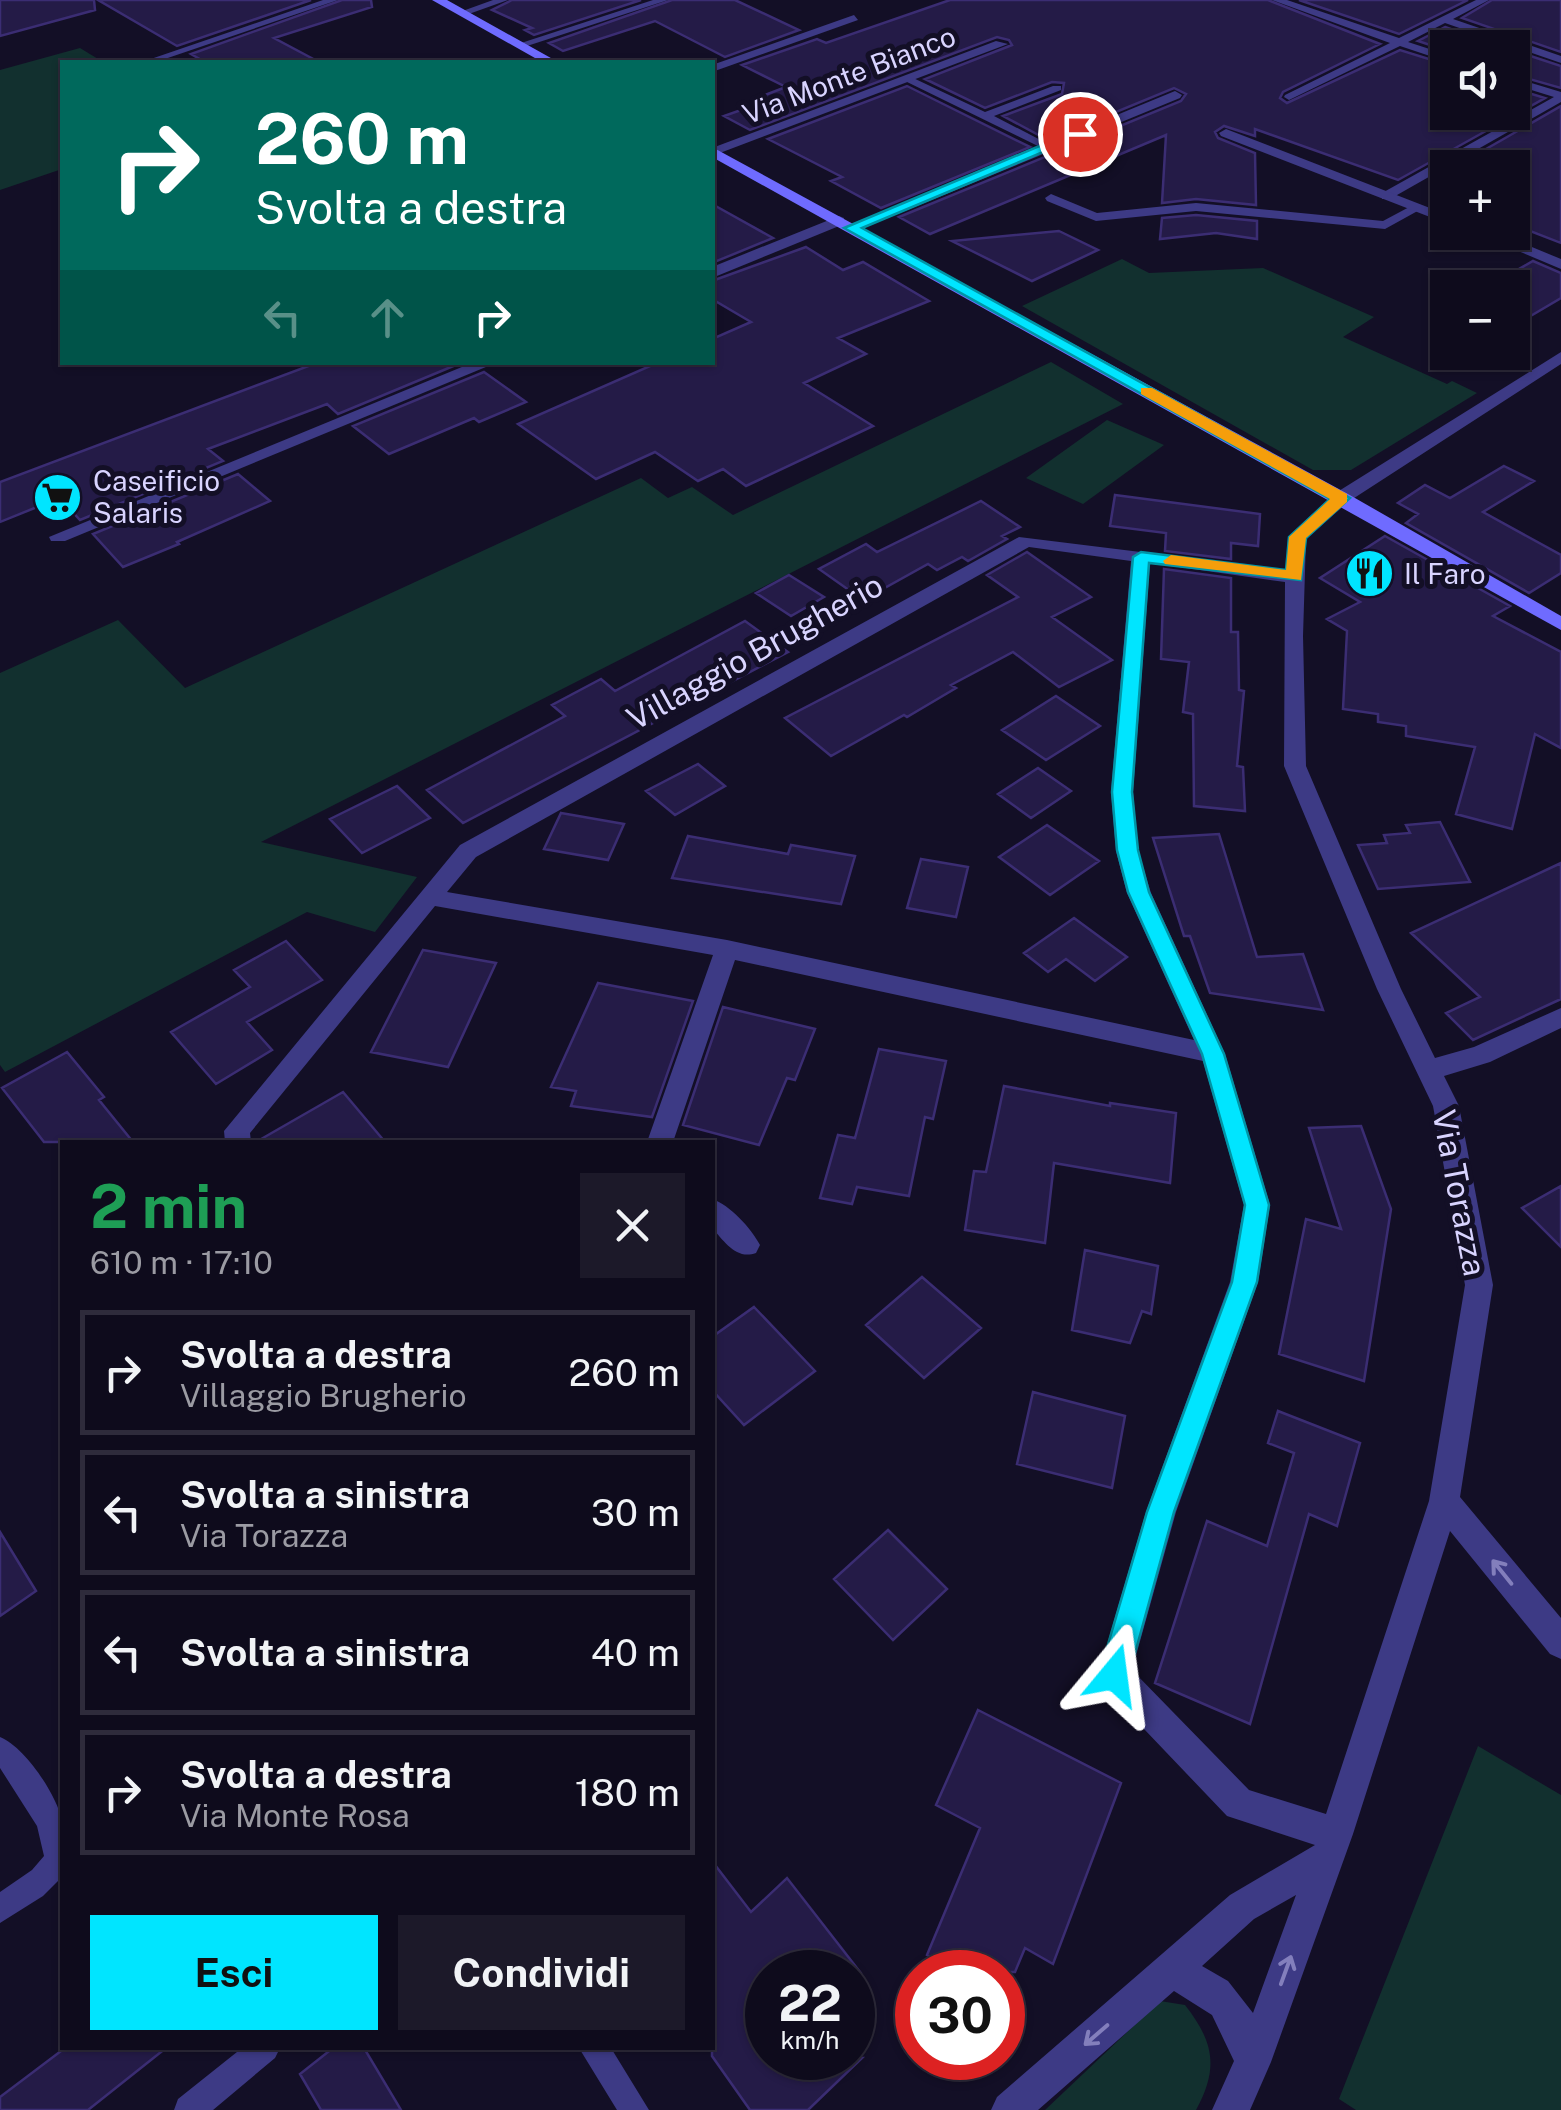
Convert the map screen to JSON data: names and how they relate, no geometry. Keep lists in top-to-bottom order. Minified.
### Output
{"streets":{"street":["Via Monte Bianco","Villaggio Brugherio","Via Torazza"]},"crossings":[["Villaggio Brugherio","Via Torazza"]],"places":{"supermarket":["Caseificio Salaris"],"restaurant":["Il Faro"]},"page":{"map_buttons":["+","−"],"turn":["260 m","Svolta a destra"],"heading":["2 min","610 m · 17:10"],"list":[{"name":"Svolta a destra","note":"Villaggio Brugherio","value":"260 m"},{"name":"Svolta a sinistra","note":"Via Torazza","value":"30 m"},{"name":"Svolta a sinistra","value":"40 m"},{"name":"Svolta a destra","note":"Via Monte Rosa","value":"180 m"}],"buttons":["Esci","Condividi"],"speed":"22 km/h","limit":"30"}}
